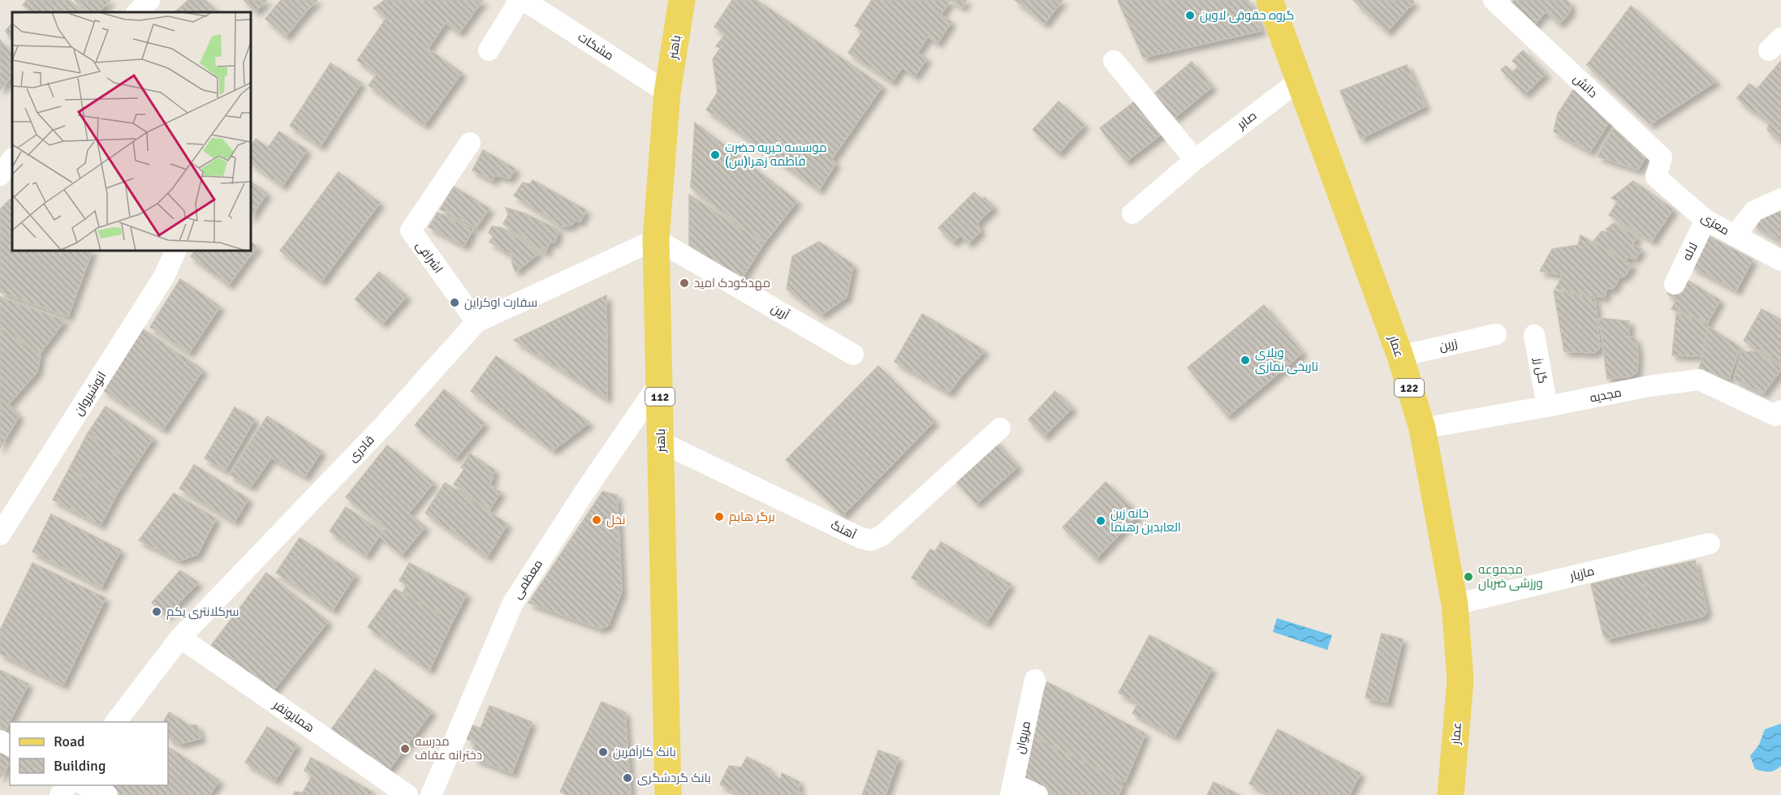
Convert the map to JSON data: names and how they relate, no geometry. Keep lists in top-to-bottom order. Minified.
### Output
{"streets":{"main road":["باهنر","عمار","122","112"],"street":["مشکات","دانش","صابر","معزی","لاله","اشرافی","آرین","زرین","گل رز","انوشیروان","مجدیه","قادری","آهنگ","مازیار","معظمی","همایونفر","مریوان"]},"crossings":[["مشکات","باهنر"],["باهنر","آرین"],["باهنر","قادری"],["باهنر","آهنگ"],["باهنر","معظمی"],["دانش","معزی"],["صابر","عمار"],["معزی","لاله"],["اشرافی","قادری"],["آرین","قادری"],["زرین","عمار"],["عمار","مجدیه"],["عمار","مازیار"],["گل رز","مجدیه"],["قادری","همایونفر"]],"places":["گروه حقوقی لاوین","موسسه خیریه حضرت فاطمه زهرا(س)","مهدکودک امید","سفارت اوکراین","ویلای تاریخی نمازی","برگر هایم","نخل","خانه زین العابدین رهنما","مجموعه ورزشی ضربان","سرکلانتری یکم","مدرسه دخترانه عفاف","بانک کارآفرین","بانک گردشگری"],"legend":["Road","Building"]}
